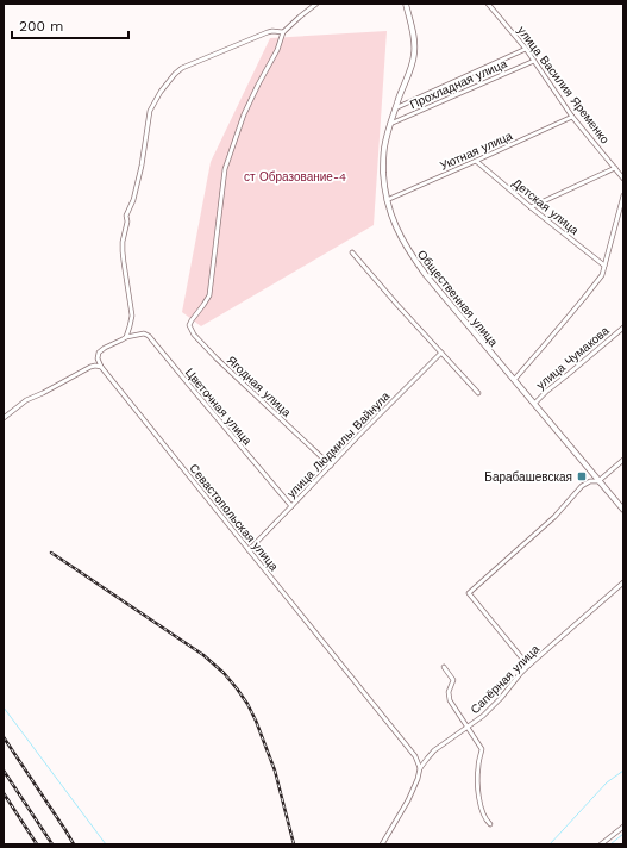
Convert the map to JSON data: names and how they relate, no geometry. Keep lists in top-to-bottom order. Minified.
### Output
{"streets":{"main road":["Общественная улица"],"street":["Прохладная улица","улица Василия Яременко","Уютная улица","Детская улица","улица Чумакова","Ягодная улица","Цветочная улица","улица Людмилы Вайнула","Севастопольская улица","Сапёрная улица"]},"crossings":[["Прохладная улица","улица Василия Яременко"],["Прохладная улица","Общественная улица"],["улица Василия Яременко","Уютная улица"],["Уютная улица","Детская улица"],["Уютная улица","Общественная улица"],["Общественная улица","улица Чумакова"],["Ягодная улица","улица Людмилы Вайнула"],["Цветочная улица","улица Людмилы Вайнула"],["улица Людмилы Вайнула","Севастопольская улица"],["Севастопольская улица","Сапёрная улица"]],"parks":["ст Образование-4"],"places":{"transit":["Барабашевская"]},"scale_bar":"200 m"}
